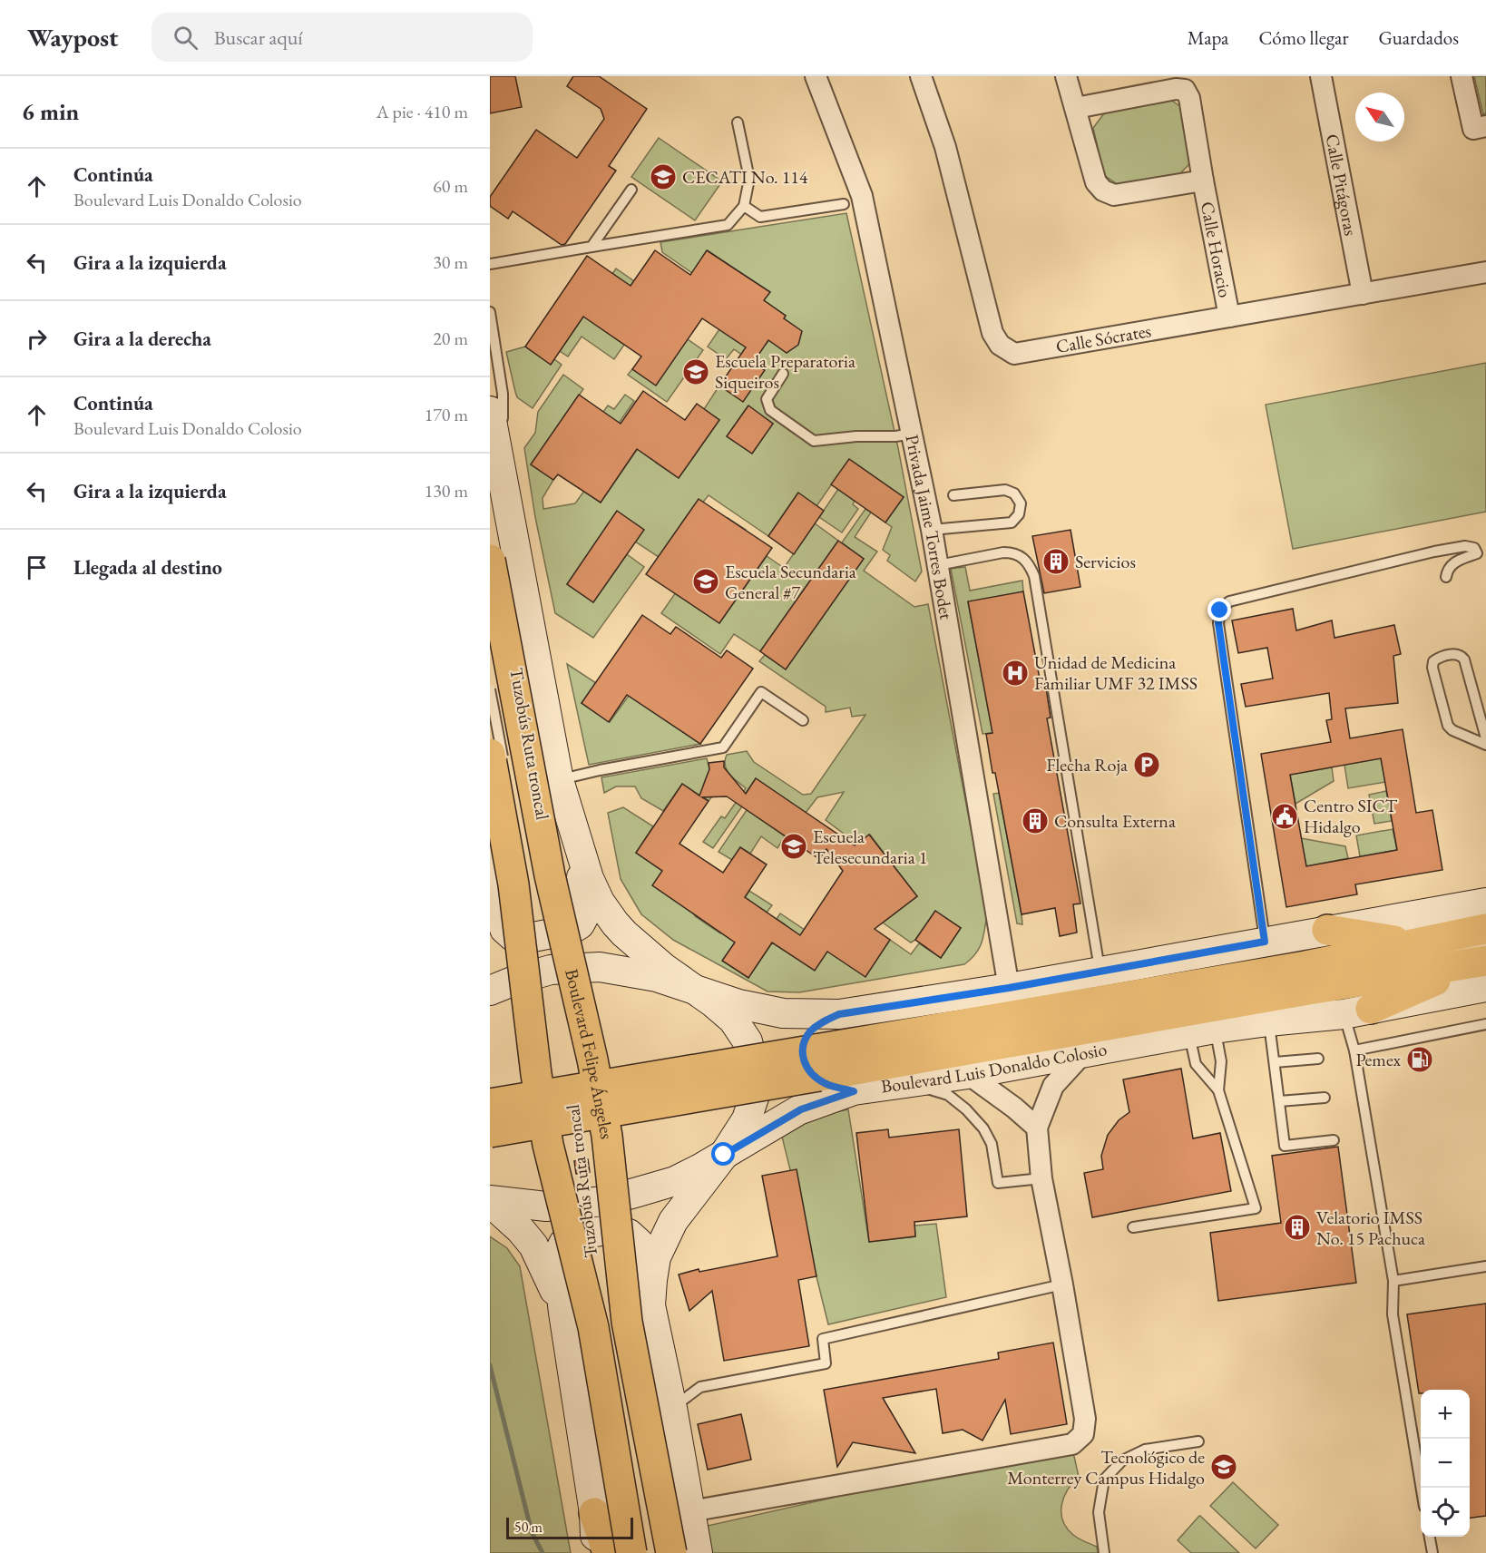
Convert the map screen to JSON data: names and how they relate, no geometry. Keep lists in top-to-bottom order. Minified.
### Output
{"streets":{"main road":["Boulevard Felipe Ángeles","Boulevard Luis Donaldo Colosio"],"street":["Calle Pitágoras","Calle Horacio","Calle Sócrates","Privada Jaime Torres Bodet"],"lane":["Tuzobús Ruta troncal"]},"crossings":[["Calle Pitágoras","Calle Sócrates"],["Calle Horacio","Calle Sócrates"]],"places":{"school or university":["CECATI No. 114","Escuela Preparatoria Siqueiros","Escuela Secundaria General #7","Escuela Telesecundaria 1","Tecnológico de Monterrey Campus Hidalgo"],"building":["Servicios","Consulta Externa","Velatorio IMSS No. 15 Pachuca"],"hospital":["Unidad de Medicina Familiar UMF 32 IMSS"],"parking":["Flecha Roja"],"public building":["Centro SICT Hidalgo"],"fuel station":["Pemex"]},"scale_bar":"50 m","north":"top left","page":{"header":"Waypost","search":"Buscar aquí","nav":["Mapa","Cómo llegar","Guardados"],"heading":["6 min","A pie · 410 m"],"list":[["Continúa","Boulevard Luis Donaldo Colosio","60 m"],["Gira a la izquierda","30 m"],["Gira a la derecha","20 m"],["Continúa","Boulevard Luis Donaldo Colosio","170 m"],["Gira a la izquierda","130 m"],"Llegada al destino"],"map_buttons":["+","−"],"scale":"50 m"}}
